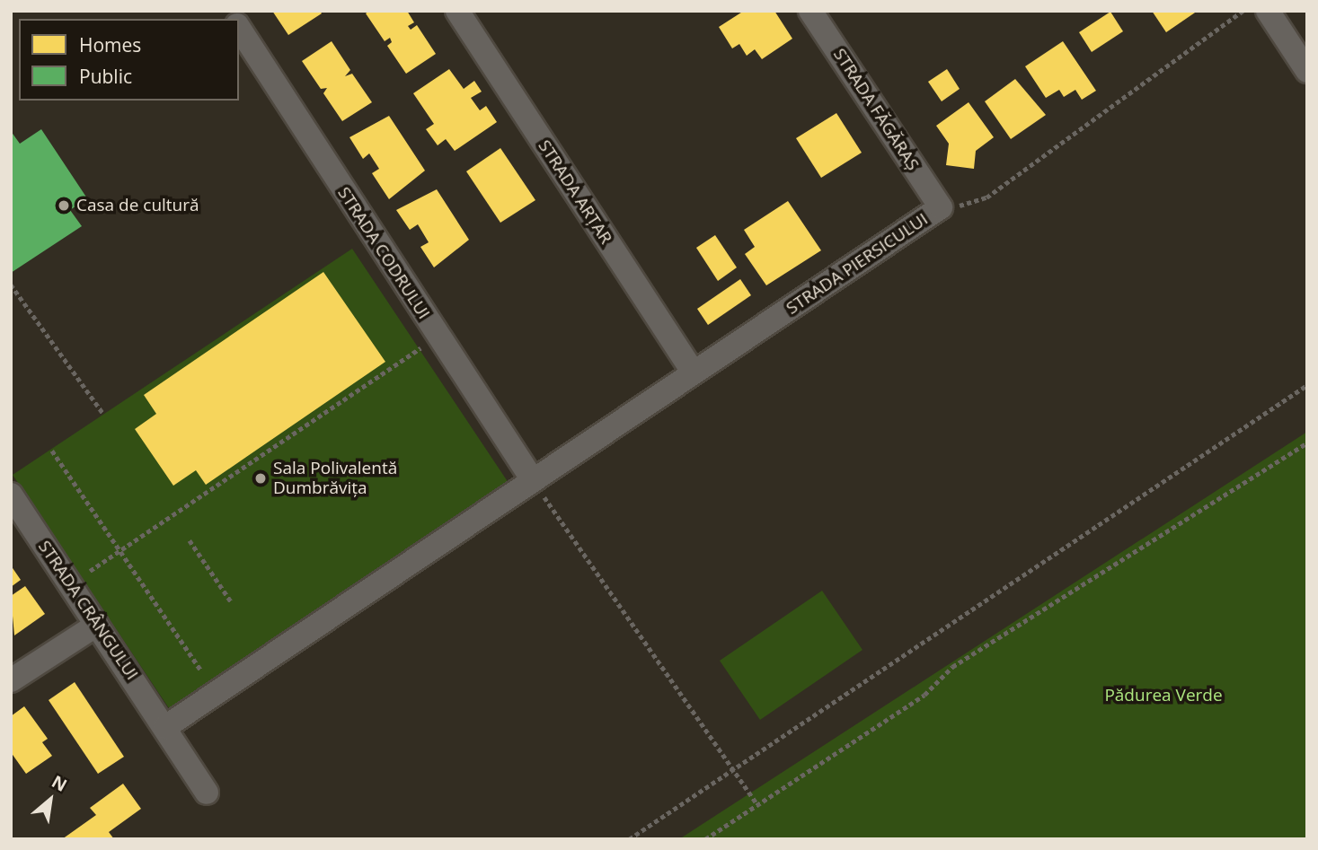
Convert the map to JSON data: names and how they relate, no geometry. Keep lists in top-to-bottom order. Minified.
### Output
{"streets":{"street":["STRADA FĂGĂRAȘ","STRADA ARȚAR","STRADA CODRULUI","STRADA PIERSICULUI","STRADA CRÂNGULUI"]},"crossings":[["STRADA FĂGĂRAȘ","STRADA PIERSICULUI"],["STRADA ARȚAR","STRADA PIERSICULUI"],["STRADA CODRULUI","STRADA PIERSICULUI"],["STRADA PIERSICULUI","STRADA CRÂNGULUI"]],"parks":["Pădurea Verde"],"places":["Casa de cultură","Sala Polivalentă Dumbrăvița"],"legend":["Homes","Public"],"north":"top right"}
